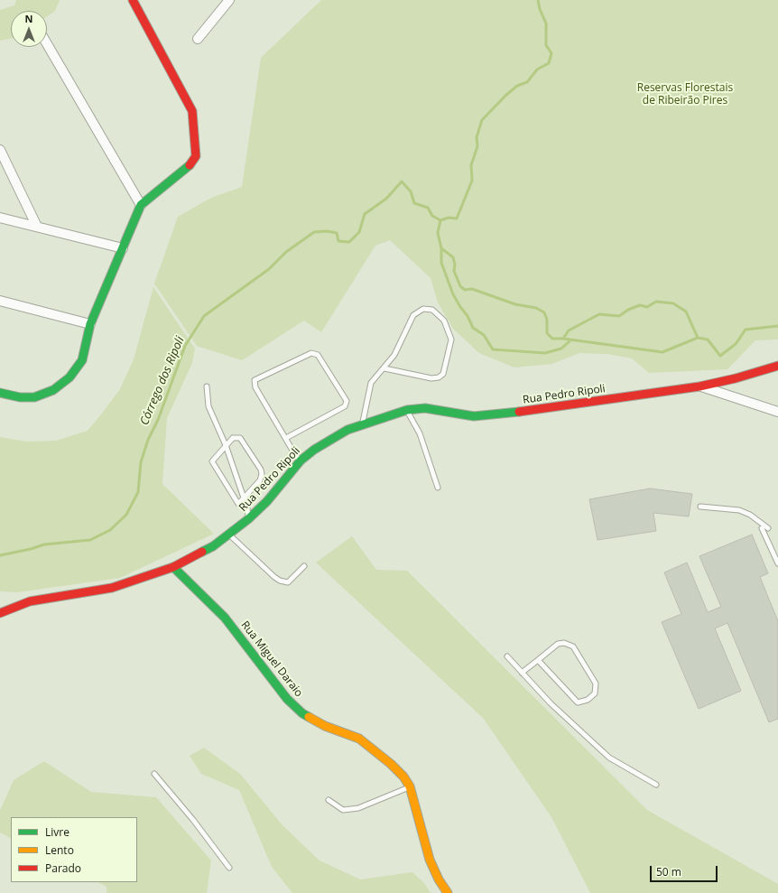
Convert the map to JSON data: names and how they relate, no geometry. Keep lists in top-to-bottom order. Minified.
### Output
{"streets":{"street":["Rua Pedro Ripoli","Rua Miguel Daraio"]},"crossings":[["Rua Pedro Ripoli","Rua Miguel Daraio"]],"water":["Córrego dos Ripoli"],"parks":["Reservas Florestais de Ribeirão Pires"],"legend":["Livre","Lento","Parado"],"scale_bar":"50 m","north":"top"}
